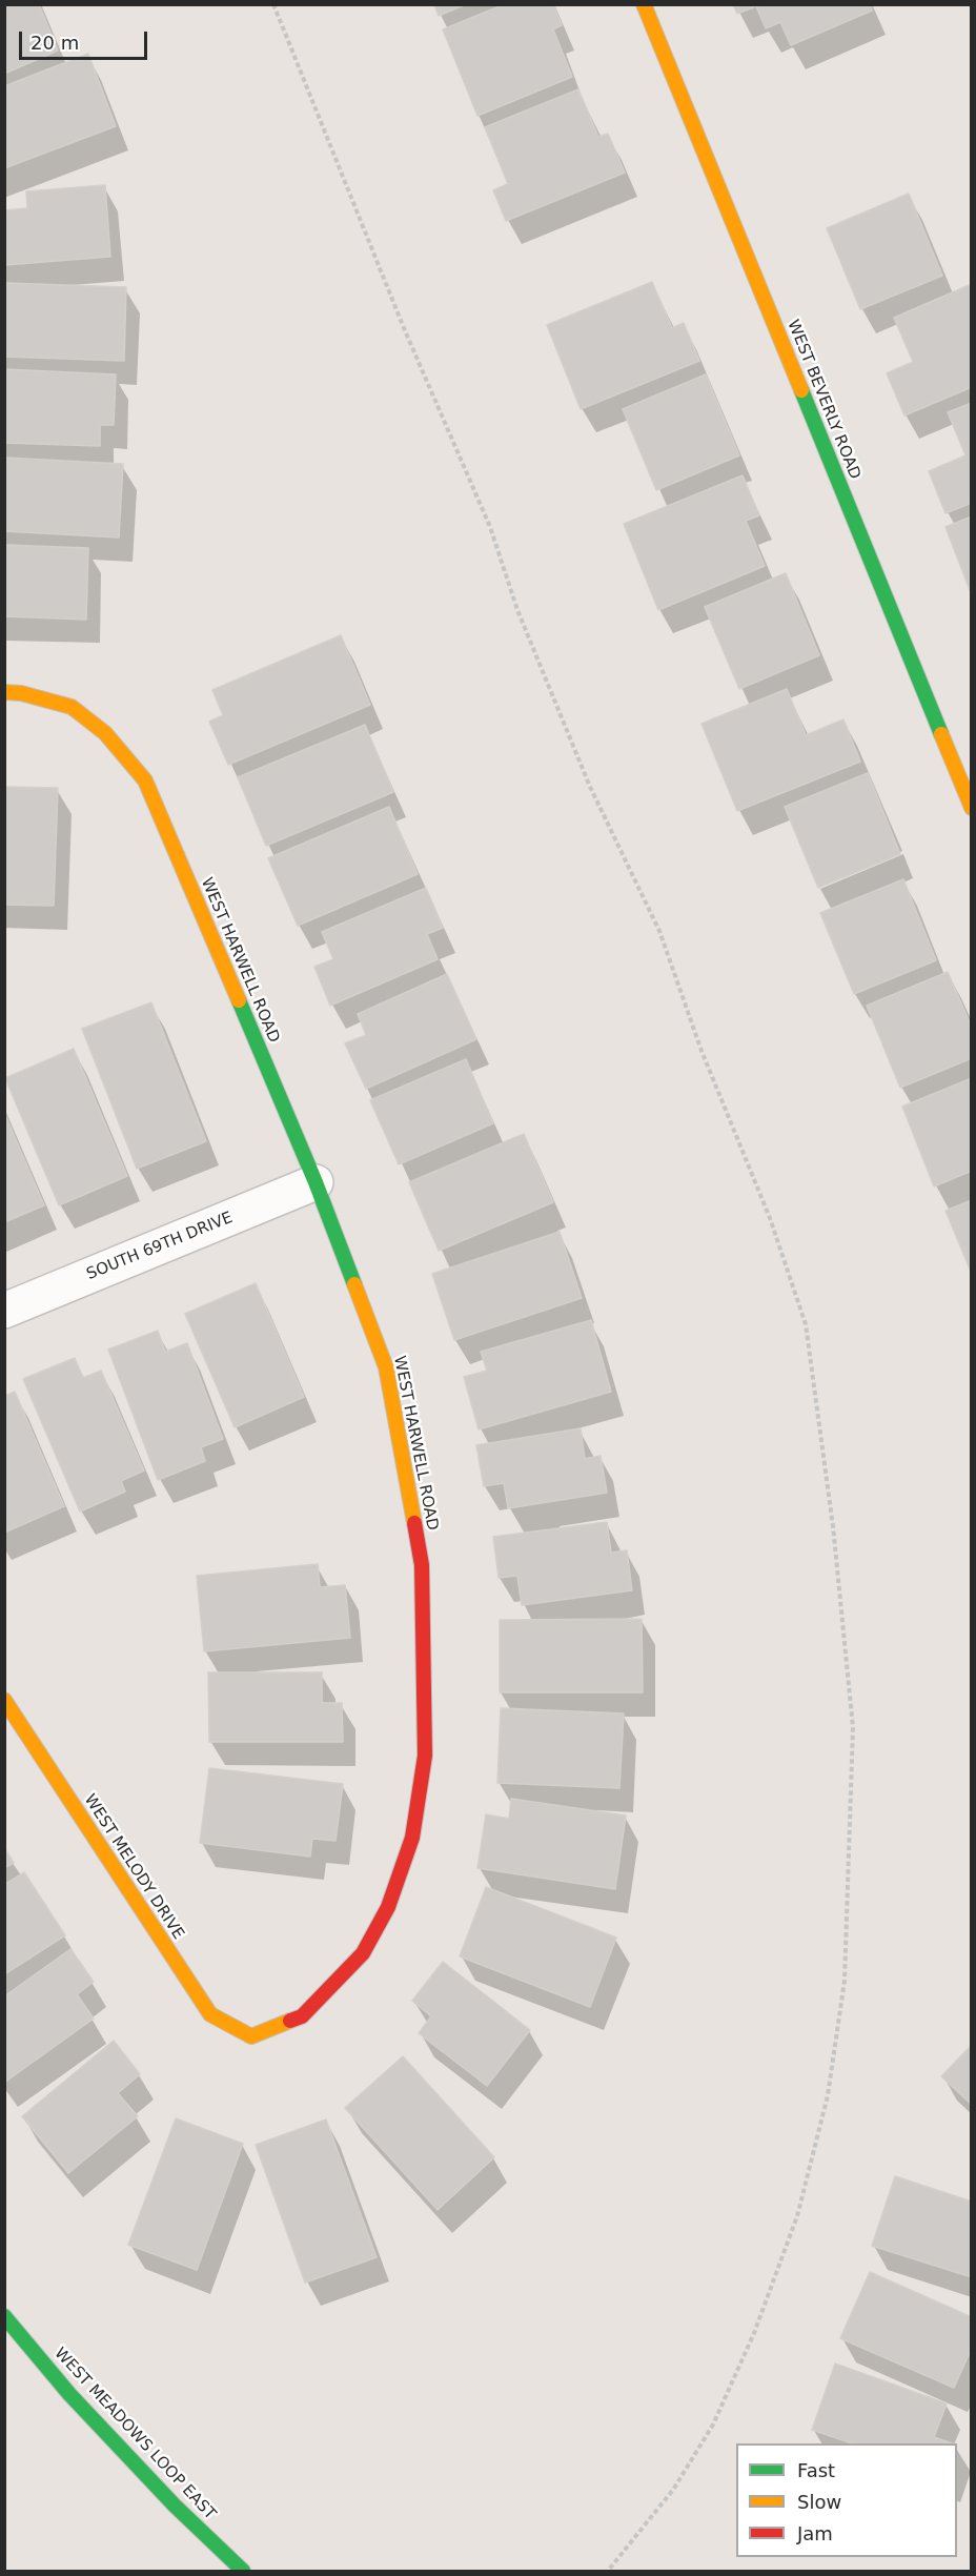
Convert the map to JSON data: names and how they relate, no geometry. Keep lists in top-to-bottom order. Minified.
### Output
{"streets":{"street":["WEST BEVERLY ROAD","WEST HARWELL ROAD","SOUTH 69TH DRIVE","WEST MELODY DRIVE","WEST MEADOWS LOOP EAST"]},"crossings":[["WEST HARWELL ROAD","SOUTH 69TH DRIVE"],["WEST HARWELL ROAD","WEST MELODY DRIVE"]],"legend":["Fast","Slow","Jam"],"scale_bar":"20 m"}
